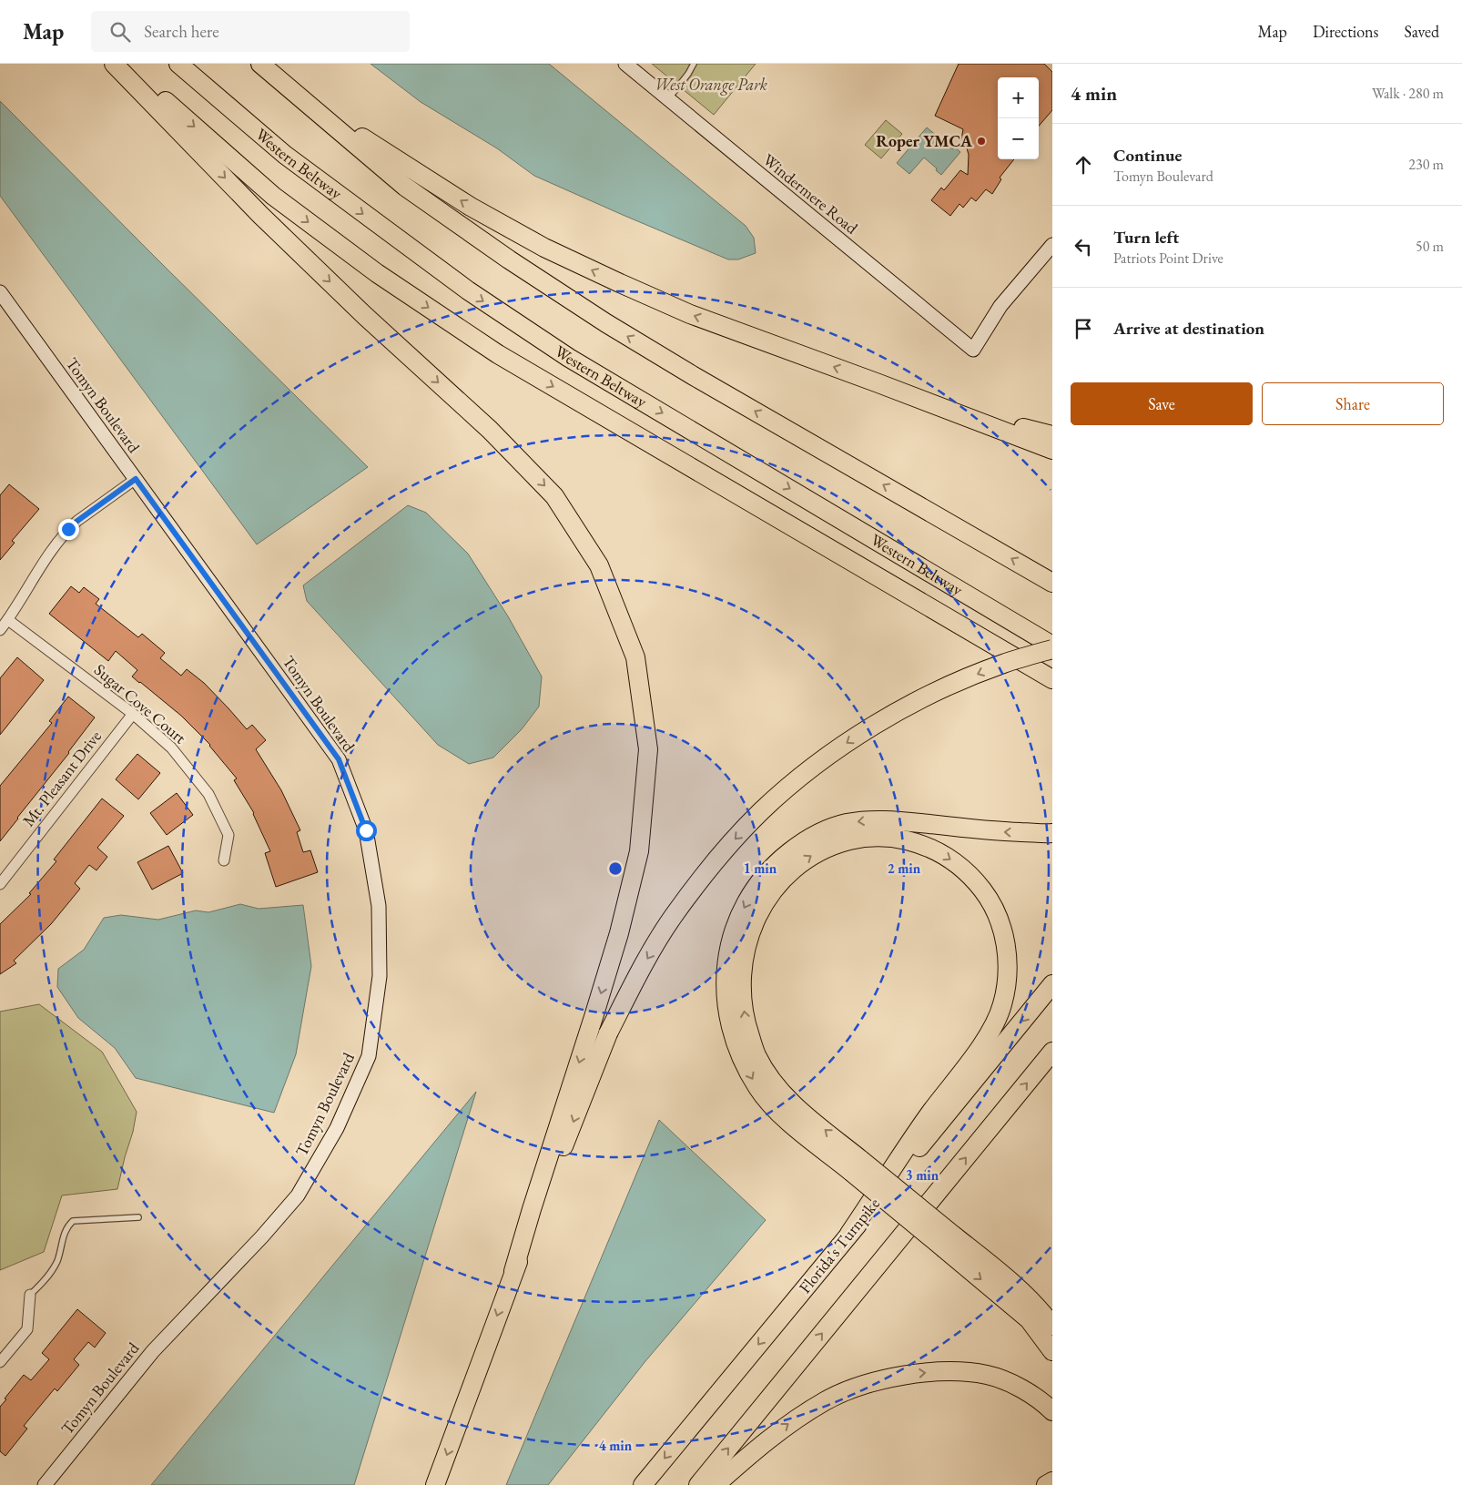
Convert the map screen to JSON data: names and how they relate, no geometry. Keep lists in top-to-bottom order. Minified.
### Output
{"streets":{"highway":["Western Beltway","Florida's Turnpike"],"street":["Windermere Road","Tomyn Boulevard","Sugar Cove Court","Mt. Pleasant Drive"]},"crossings":[["Sugar Cove Court","Mt. Pleasant Drive"]],"parks":["West Orange Park"],"places":["Roper YMCA"],"page":{"header":"Map","search":"Search here","nav":["Map","Directions","Saved"],"heading":["4 min","Walk · 280 m"],"map_buttons":["+","−"],"list":[["Continue","Tomyn Boulevard","230 m"],["Turn left","Patriots Point Drive","50 m"],"Arrive at destination"],"buttons":["Save","Share"]},"rings":["1 min","2 min","3 min","4 min"]}
